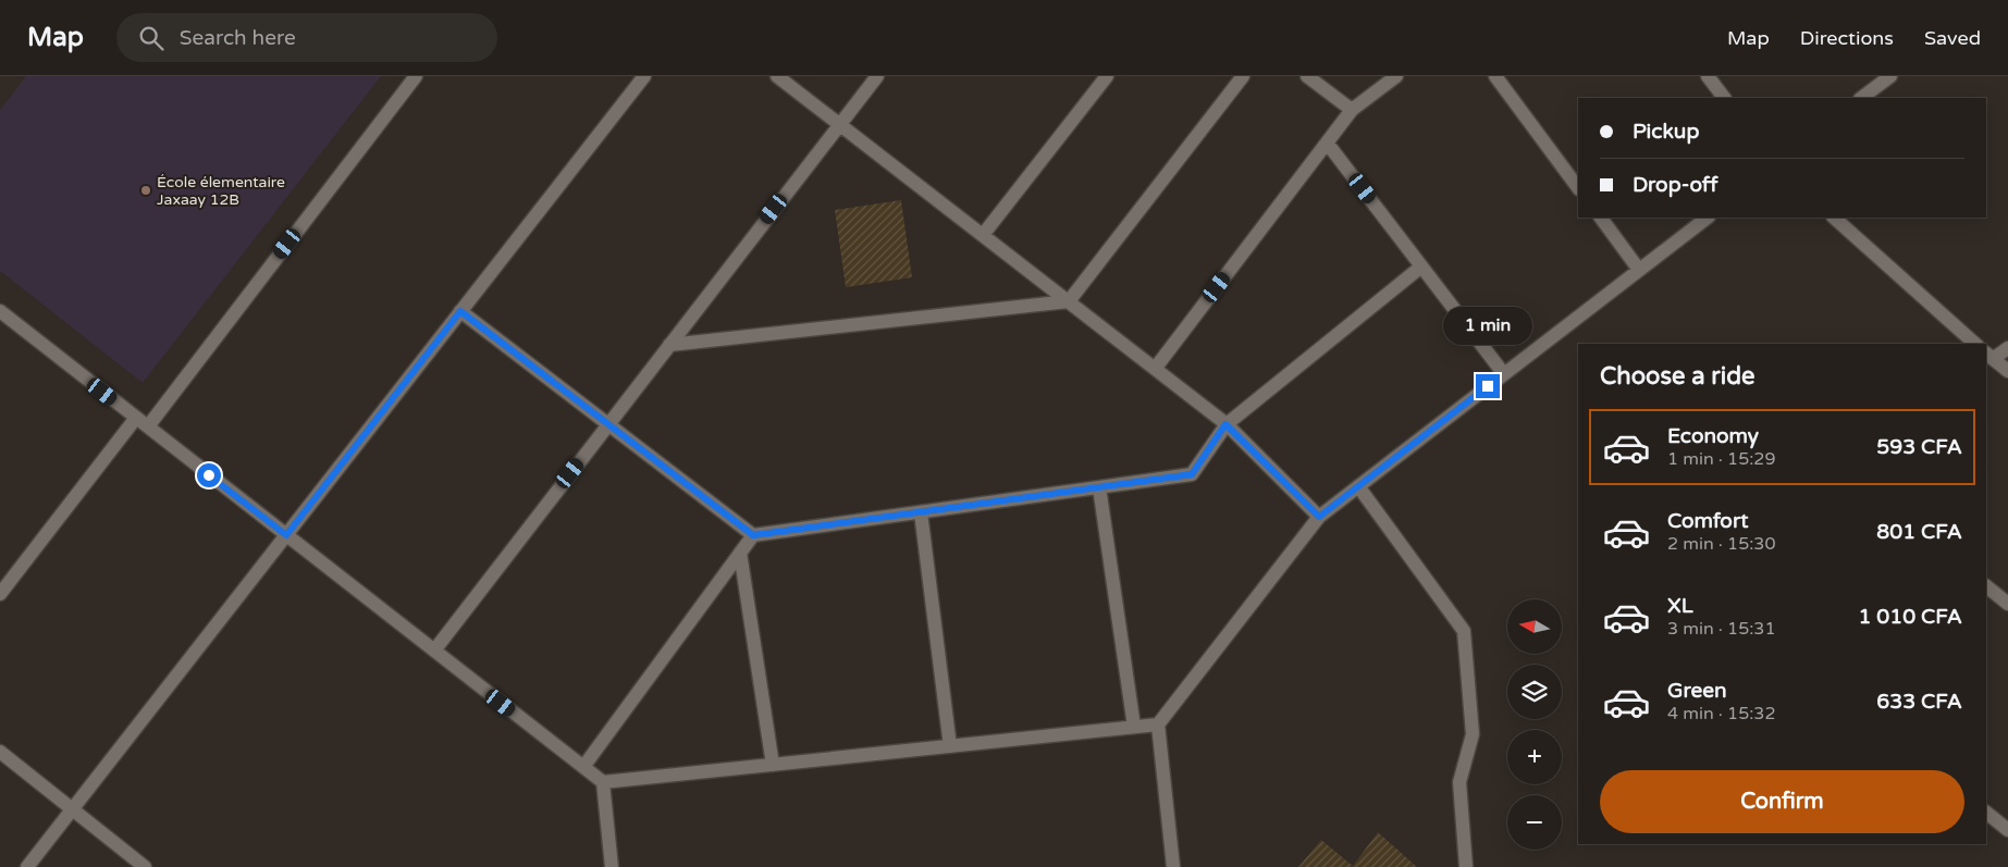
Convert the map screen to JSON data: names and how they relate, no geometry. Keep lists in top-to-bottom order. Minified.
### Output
{"places":["École élementaire Jaxaay 12B"],"north":"left","page":{"header":"Map","search":"Search here","nav":["Map","Directions","Saved"],"banner":["Pickup","Drop-off"],"bubble":"1 min","heading":"Choose a ride","list":[{"name":"Economy","note":"1 min · 15:29","value":"593 CFA"},{"name":"Comfort","note":"2 min · 15:30","value":"801 CFA"},{"name":"XL","note":"3 min · 15:31","value":"1 010 CFA"},{"name":"Green","note":"4 min · 15:32","value":"633 CFA"}],"map_buttons":["+","−"],"buttons":"Confirm"}}
